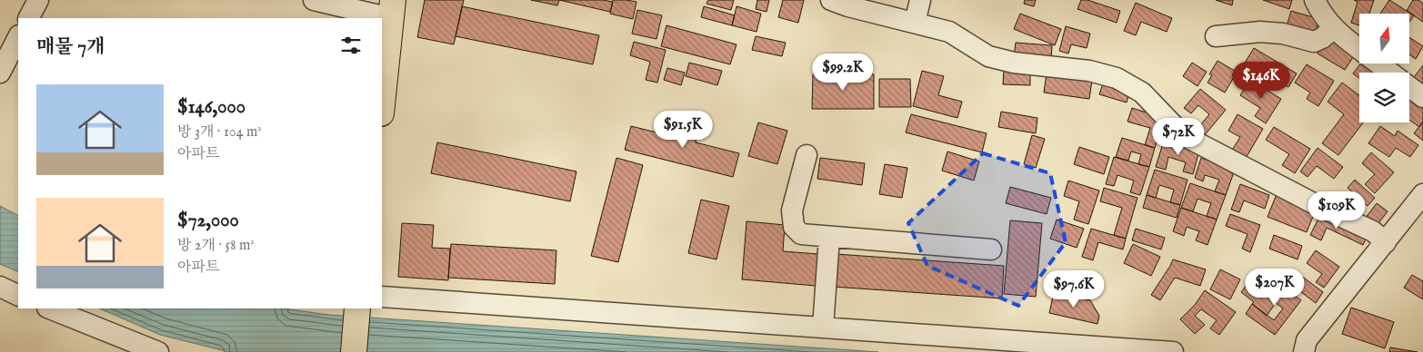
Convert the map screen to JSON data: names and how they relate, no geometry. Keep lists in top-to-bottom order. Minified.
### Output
{"north":"top","page":{"heading":"매물 7개","price":["$99.2K","$146K","$91.5K","$72K","$109K","$207K","$97.6K"],"list":[{"name":"$146,000","note":"방 3개 · 104 m² · 아파트"},{"name":"$72,000","note":"방 2개 · 58 m² · 아파트"}]}}
